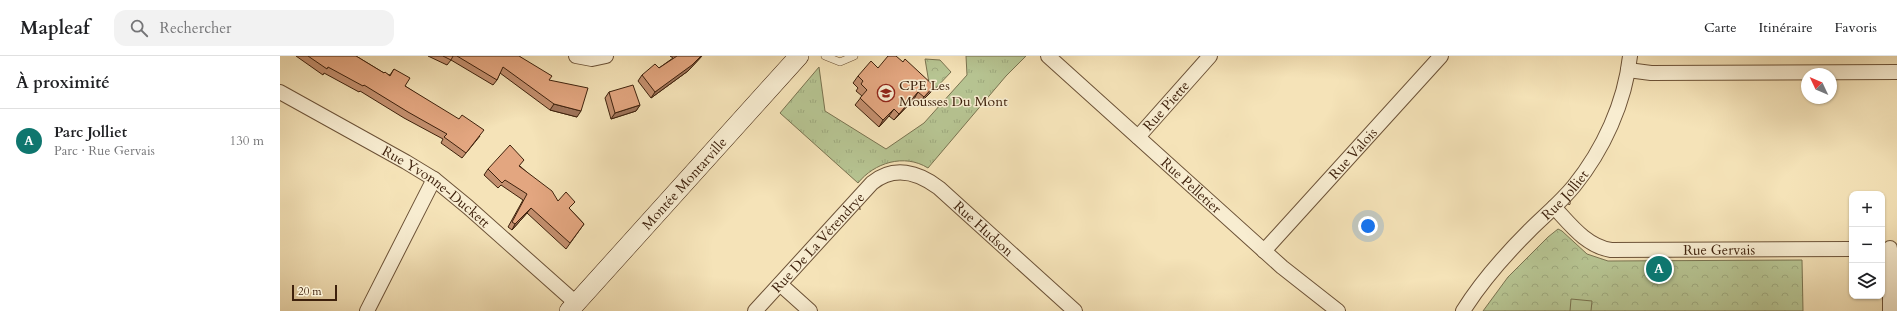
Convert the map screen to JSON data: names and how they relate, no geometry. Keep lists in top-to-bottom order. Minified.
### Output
{"streets":{"street":["Rue Piette","Rue Valois","Montée Montarville","Rue Pelletier","Rue Yvonne-Duckett","Rue Jolliet","Rue Hudson","Rue De La Vérendrye","Rue Gervais"]},"crossings":[["Rue Piette","Rue Pelletier"],["Rue Valois","Rue Pelletier"],["Montée Montarville","Rue Yvonne-Duckett"],["Rue Jolliet","Rue Gervais"],["Rue Hudson","Rue De La Vérendrye"]],"places":{"school or university":["CPE Les Mousses Du Mont"]},"scale_bar":"20 m","north":"top left","page":{"header":"Mapleaf","search":"Rechercher","nav":["Carte","Itinéraire","Favoris"],"heading":"À proximité","list":[{"mark":"A","name":"Parc Jolliet","note":"Parc · Rue Gervais","value":"130 m"}],"map_buttons":["+","−"],"pins":"A","scale":"20 m"}}
